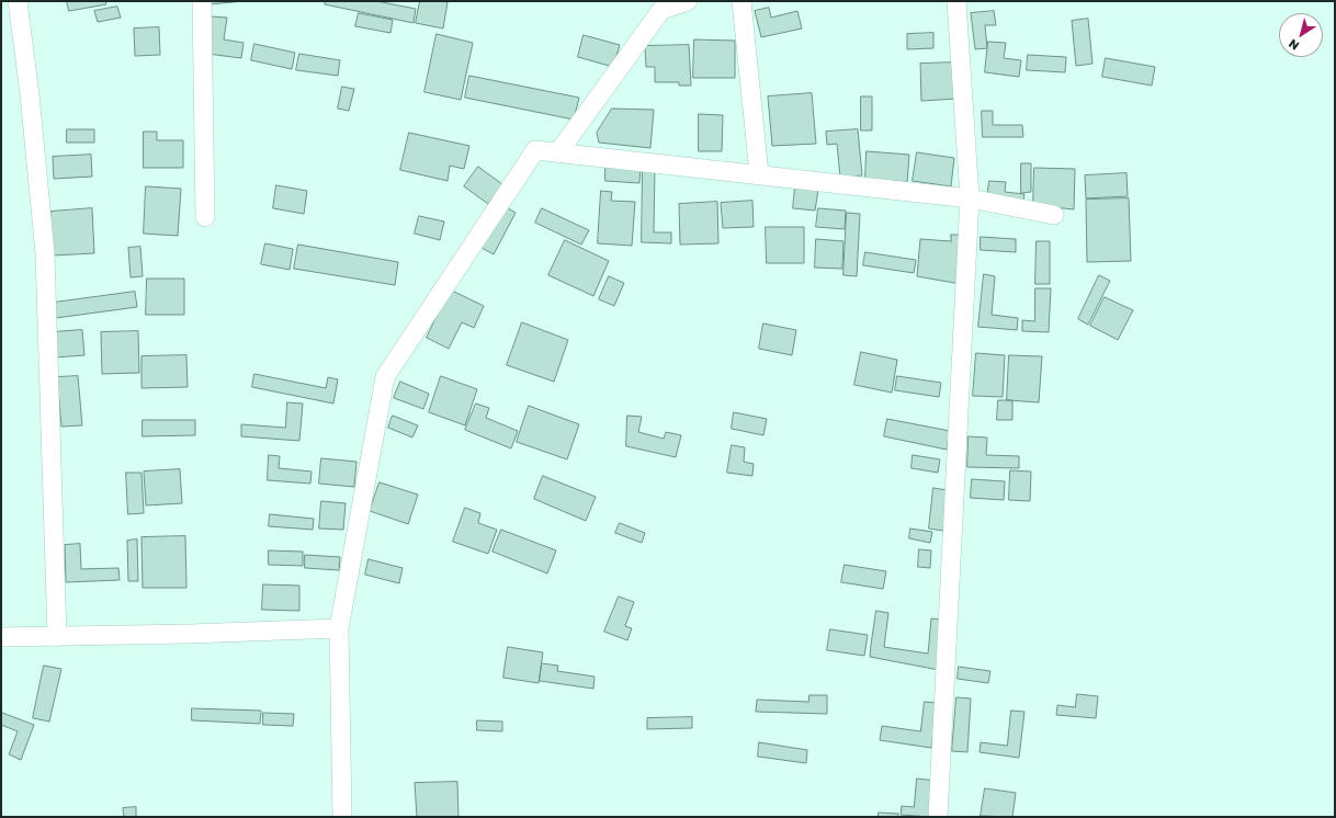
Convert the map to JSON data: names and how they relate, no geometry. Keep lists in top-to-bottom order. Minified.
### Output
{"north":"bottom left"}
